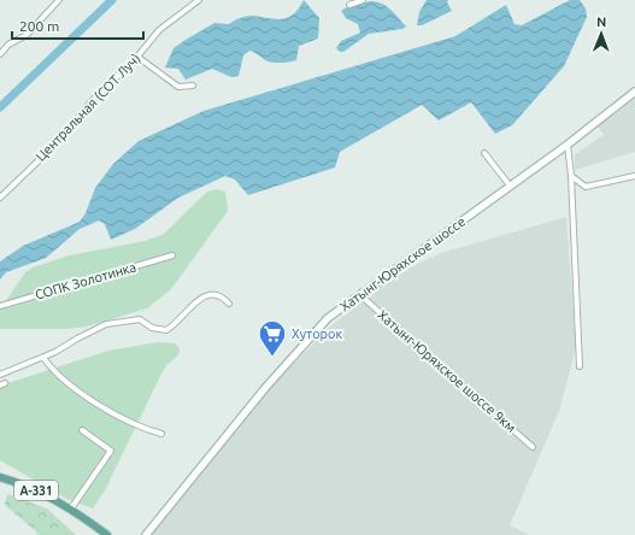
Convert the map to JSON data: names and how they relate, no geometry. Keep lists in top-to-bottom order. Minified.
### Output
{"streets":{"main road":["Хатынг-Юряхское шоссе","А-331"],"street":["Центральная (СОТ Луч)","СОПК Золотинка","Хатынг-Юряхское шоссе 9км"]},"crossings":[["Хатынг-Юряхское шоссе","Хатынг-Юряхское шоссе 9км"]],"places":{"supermarket":["Хуторок"]},"scale_bar":"200 m","north":"top"}
